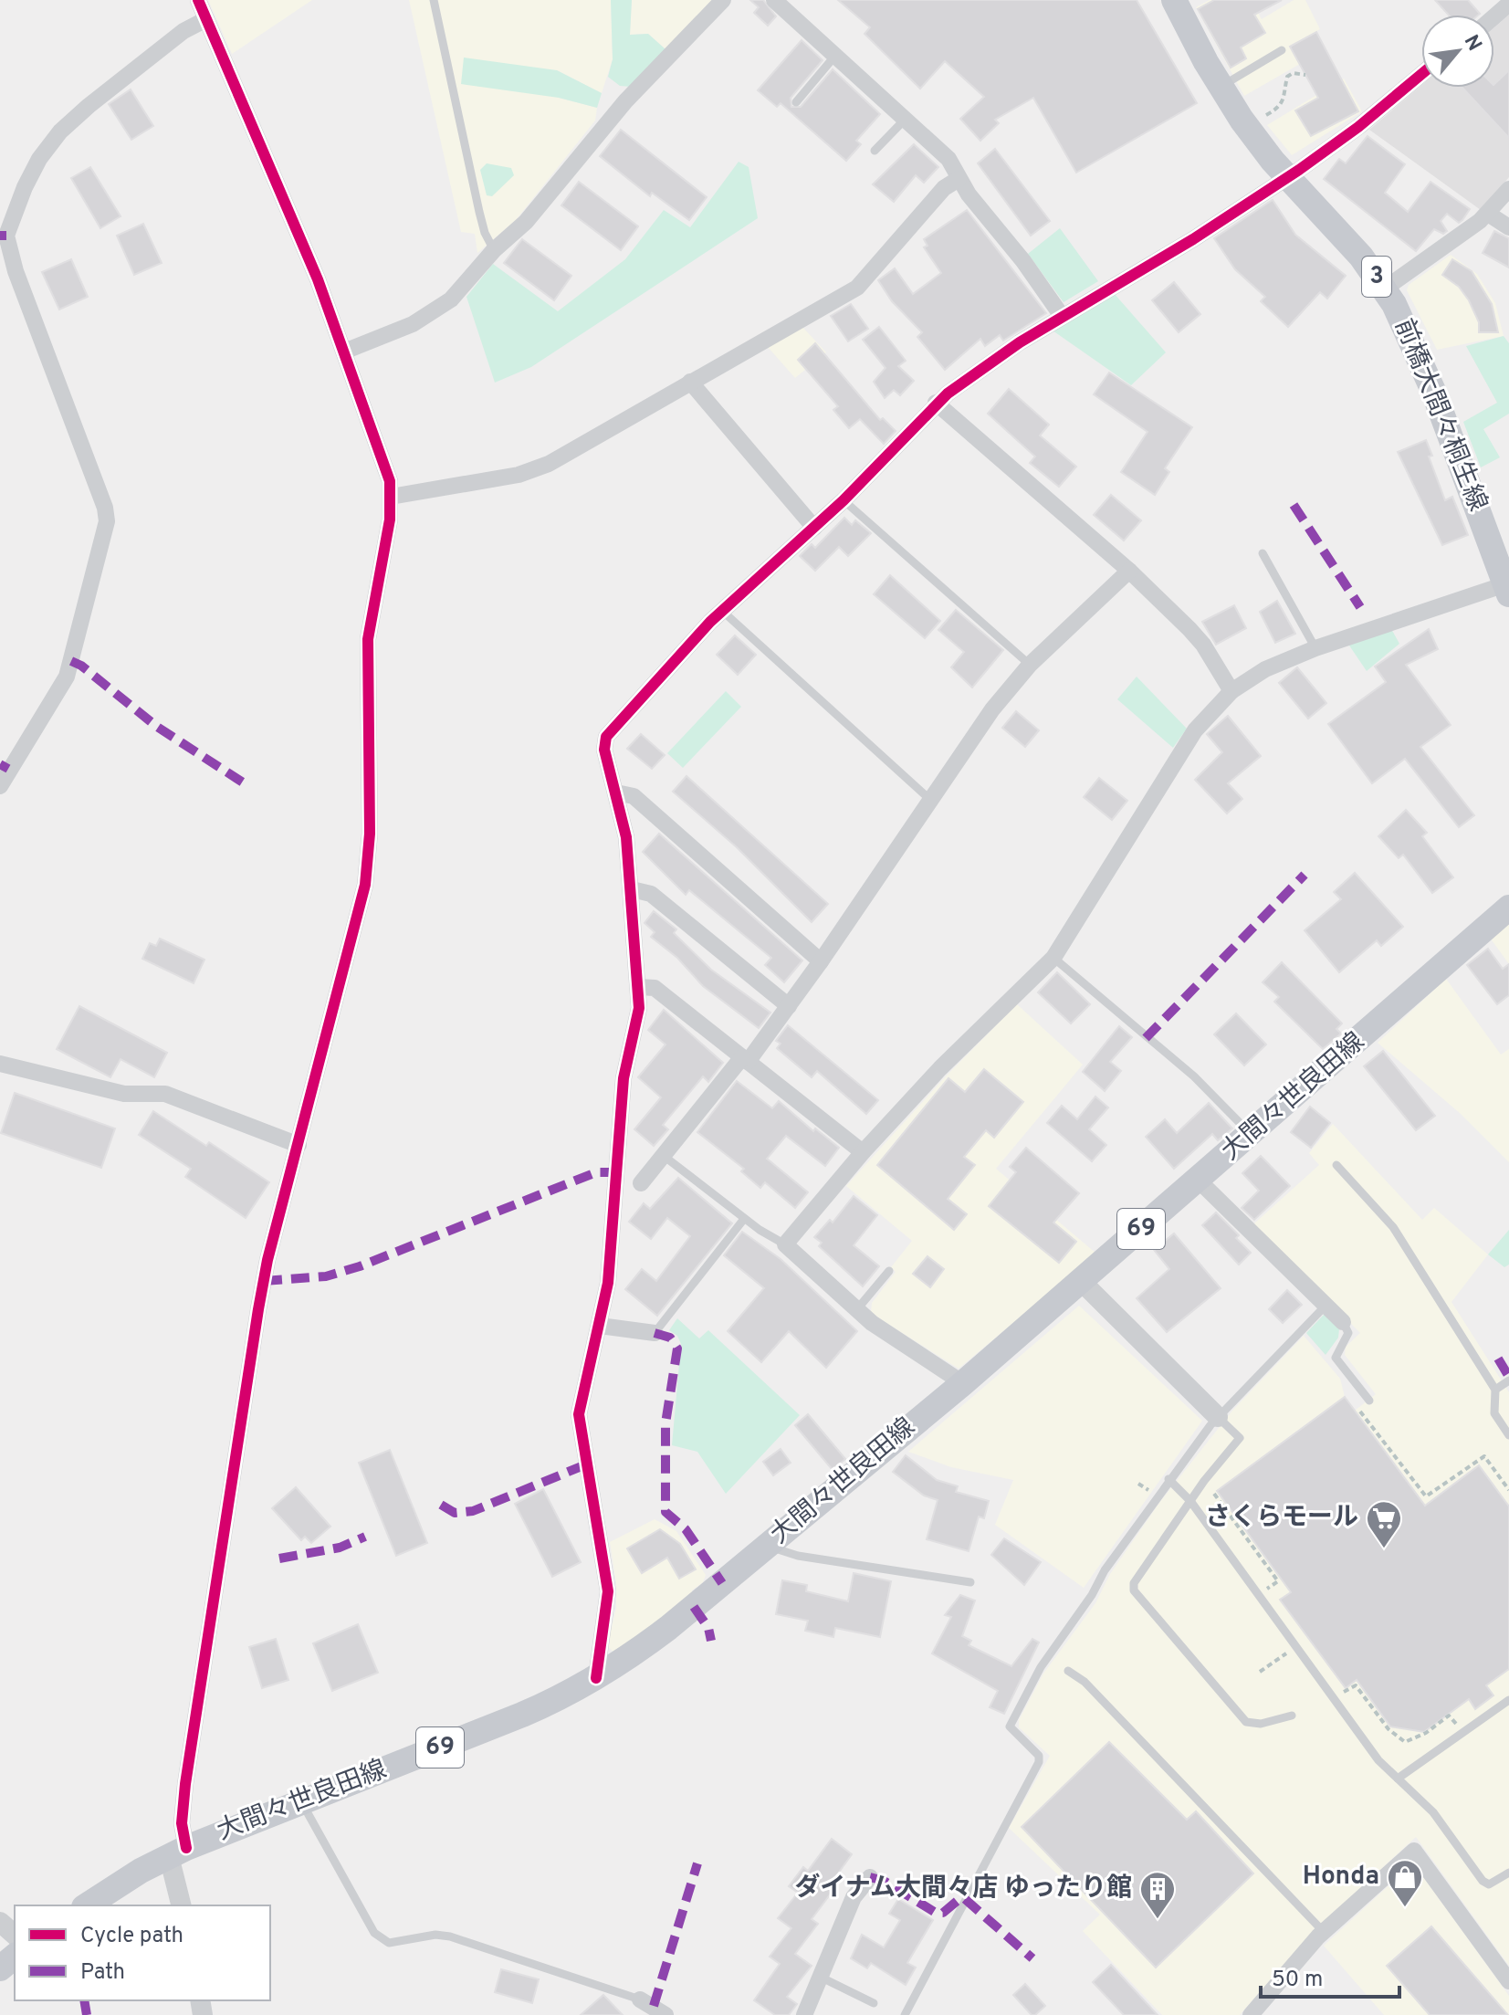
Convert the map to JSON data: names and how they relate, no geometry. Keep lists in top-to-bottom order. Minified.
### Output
{"streets":{"main road":["3","前橋大間々桐生線","大間々世良田線","69"]},"places":{"supermarket":["さくらモール"],"shop":["Honda"],"building":["ダイナム大間々店 ゆったり館"]},"legend":["Cycle path","Path"],"scale_bar":"50 m","north":"top right"}
